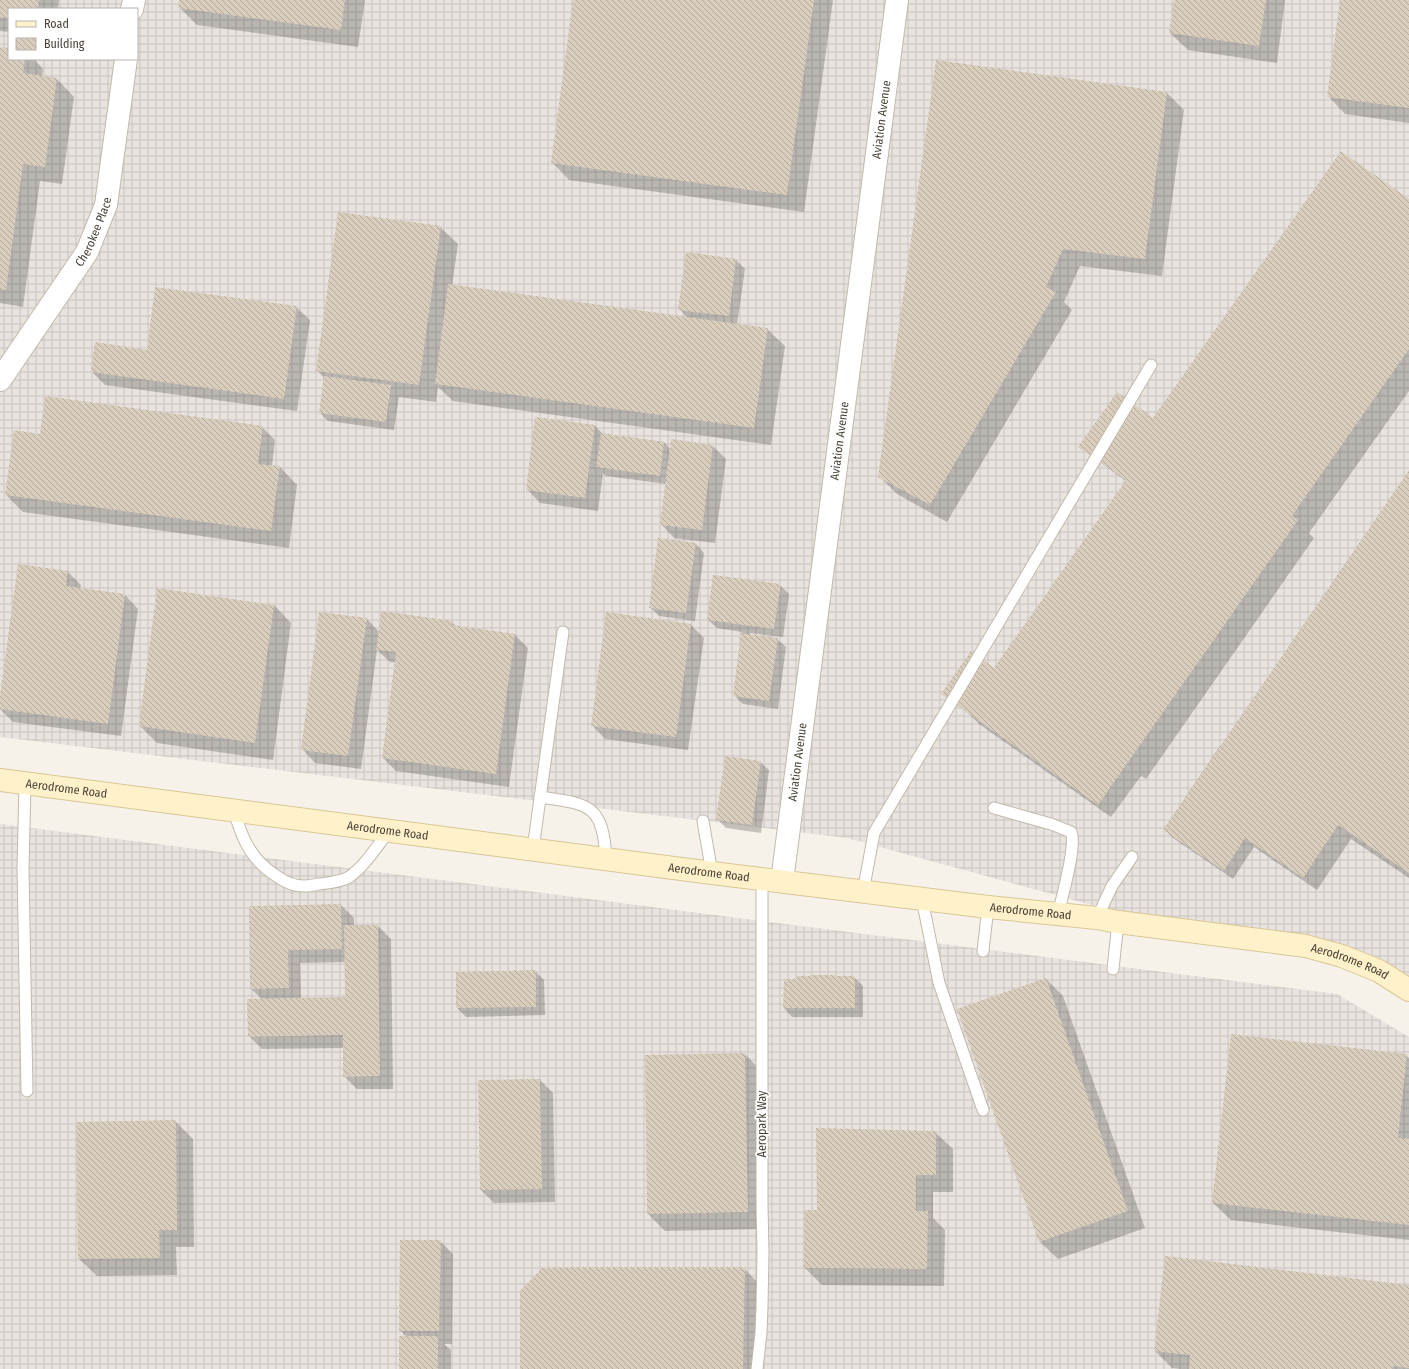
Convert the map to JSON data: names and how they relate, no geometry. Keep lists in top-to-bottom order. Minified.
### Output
{"streets":{"street":["Aviation Avenue","Cherokee Place","Aerodrome Road"],"lane":["Aeropark Way"]},"crossings":[["Aviation Avenue","Aerodrome Road"],["Aviation Avenue","Aeropark Way"],["Aerodrome Road","Aeropark Way"]],"legend":["Road","Building"]}
